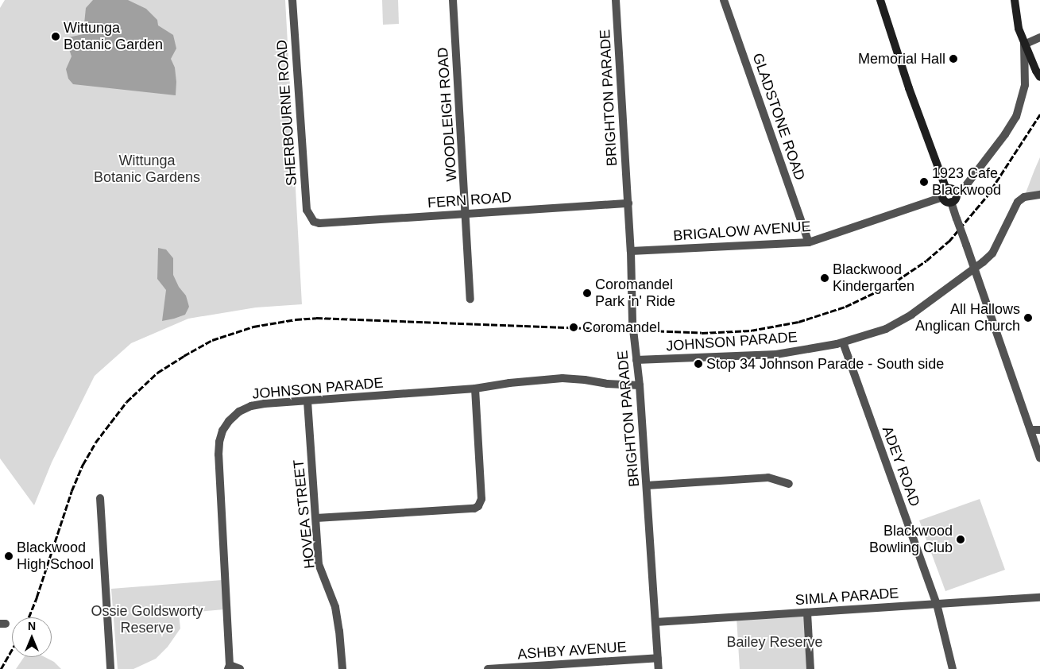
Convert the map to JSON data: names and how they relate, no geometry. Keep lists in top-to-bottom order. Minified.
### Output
{"streets":{"street":["BRIGHTON PARADE","SHERBOURNE ROAD","WOODLEIGH ROAD","GLADSTONE ROAD","FERN ROAD","BRIGALOW AVENUE","JOHNSON PARADE","ADEY ROAD","HOVEA STREET","SIMLA PARADE","ASHBY AVENUE"]},"crossings":[["BRIGHTON PARADE","FERN ROAD"],["BRIGHTON PARADE","BRIGALOW AVENUE"],["BRIGHTON PARADE","JOHNSON PARADE"],["BRIGHTON PARADE","SIMLA PARADE"],["BRIGHTON PARADE","ASHBY AVENUE"],["SHERBOURNE ROAD","FERN ROAD"],["WOODLEIGH ROAD","FERN ROAD"],["GLADSTONE ROAD","BRIGALOW AVENUE"],["JOHNSON PARADE","ADEY ROAD"],["JOHNSON PARADE","HOVEA STREET"],["ADEY ROAD","SIMLA PARADE"]],"parks":["Wittunga Botanic Gardens","Ossie Goldsworty Reserve","Bailey Reserve"],"places":["Wittunga Botanic Garden","Memorial Hall","1923 Cafe Blackwood","Blackwood Kindergarten","Coromandel Park 'n' Ride","All Hallows Anglican Church","Coromandel","Stop 34 Johnson Parade - South side","Blackwood Bowling Club","Blackwood High School"],"north":"top"}
